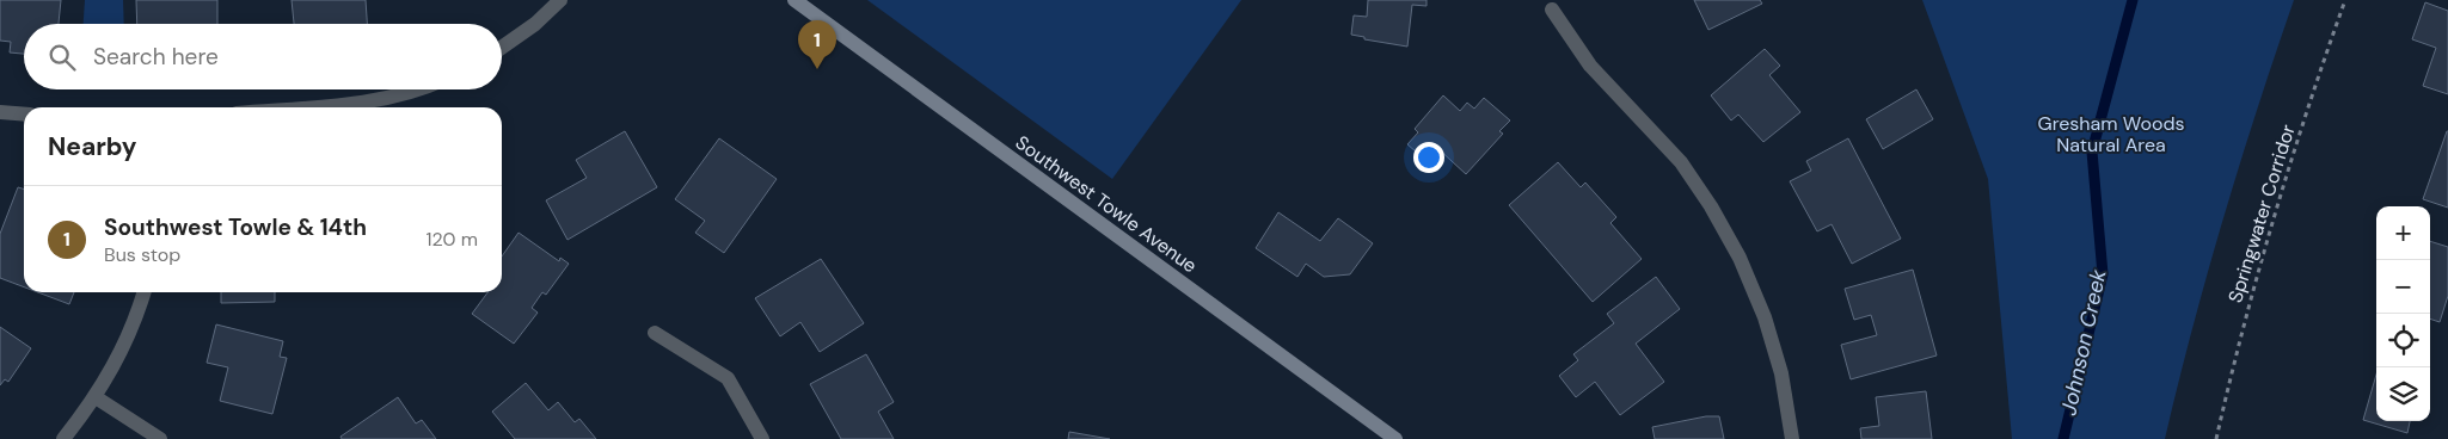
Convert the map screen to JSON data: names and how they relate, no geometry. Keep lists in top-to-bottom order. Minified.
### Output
{"streets":{"main road":["Southwest Towle Avenue"],"path":["Springwater Corridor"]},"water":["Johnson Creek"],"parks":["Gresham Woods Natural Area"],"page":{"pins":"1","search":"Search here","heading":"Nearby","list":[{"mark":"1","name":"Southwest Towle & 14th","note":"Bus stop","value":"120 m"}],"map_buttons":["+","−"]}}
